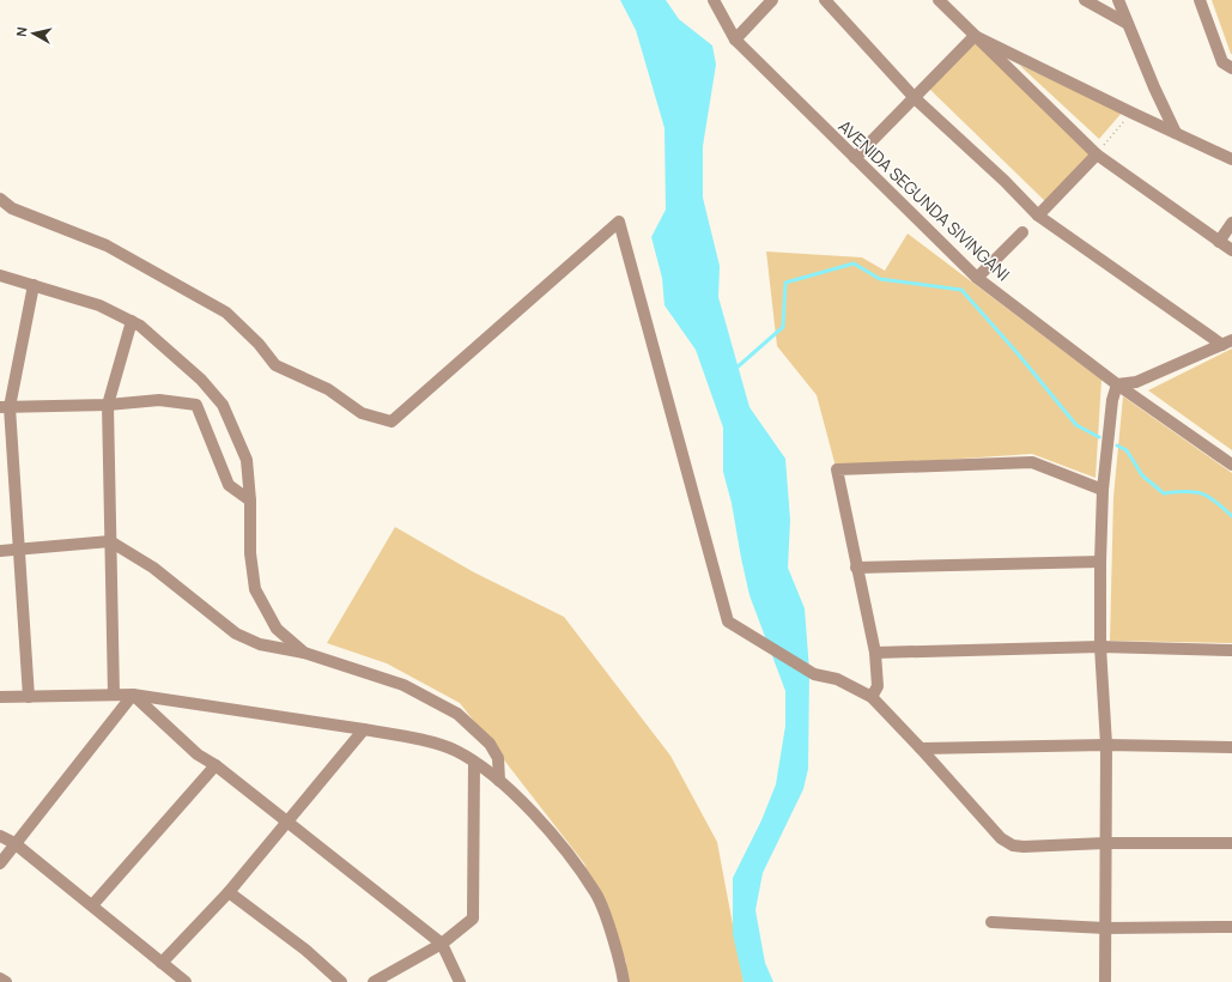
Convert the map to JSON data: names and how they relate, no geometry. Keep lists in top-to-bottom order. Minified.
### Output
{"streets":{"street":["AVENIDA SEGUNDA SIVINGANI"]},"north":"left"}
